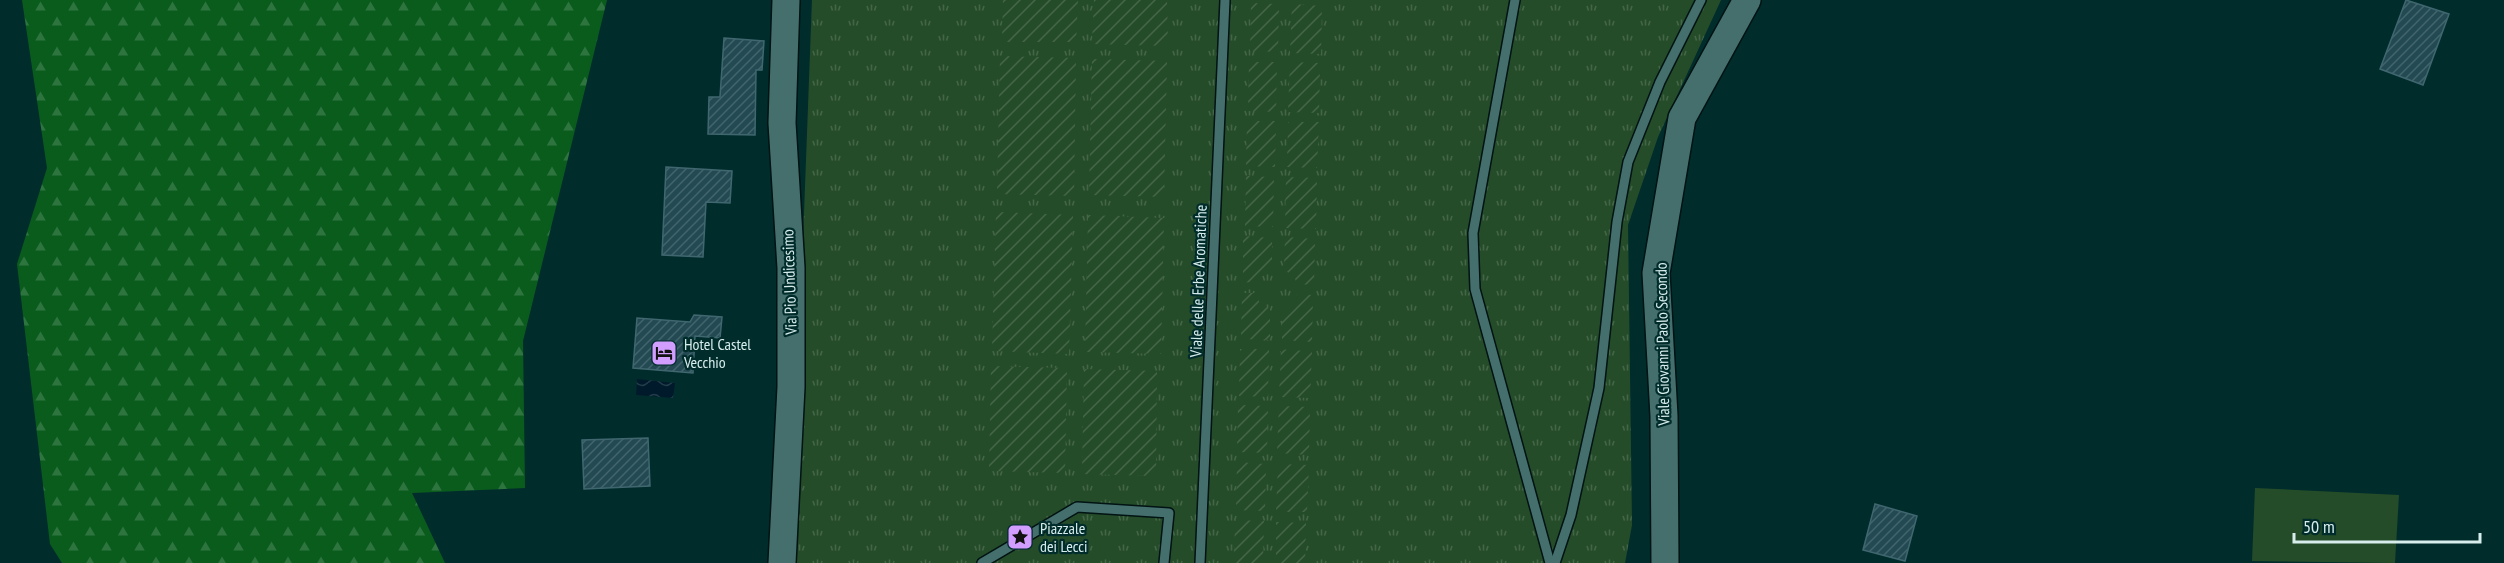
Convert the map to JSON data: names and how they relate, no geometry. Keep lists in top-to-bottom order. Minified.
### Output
{"streets":{"main road":["Via Pio Undicesimo","Viale Giovanni Paolo Secondo"],"lane":["Viale delle Erbe Aromatiche"]},"places":{"hotel":["Hotel Castel Vecchio"],"place":["Piazzale dei Lecci"]},"scale_bar":"50 m"}
